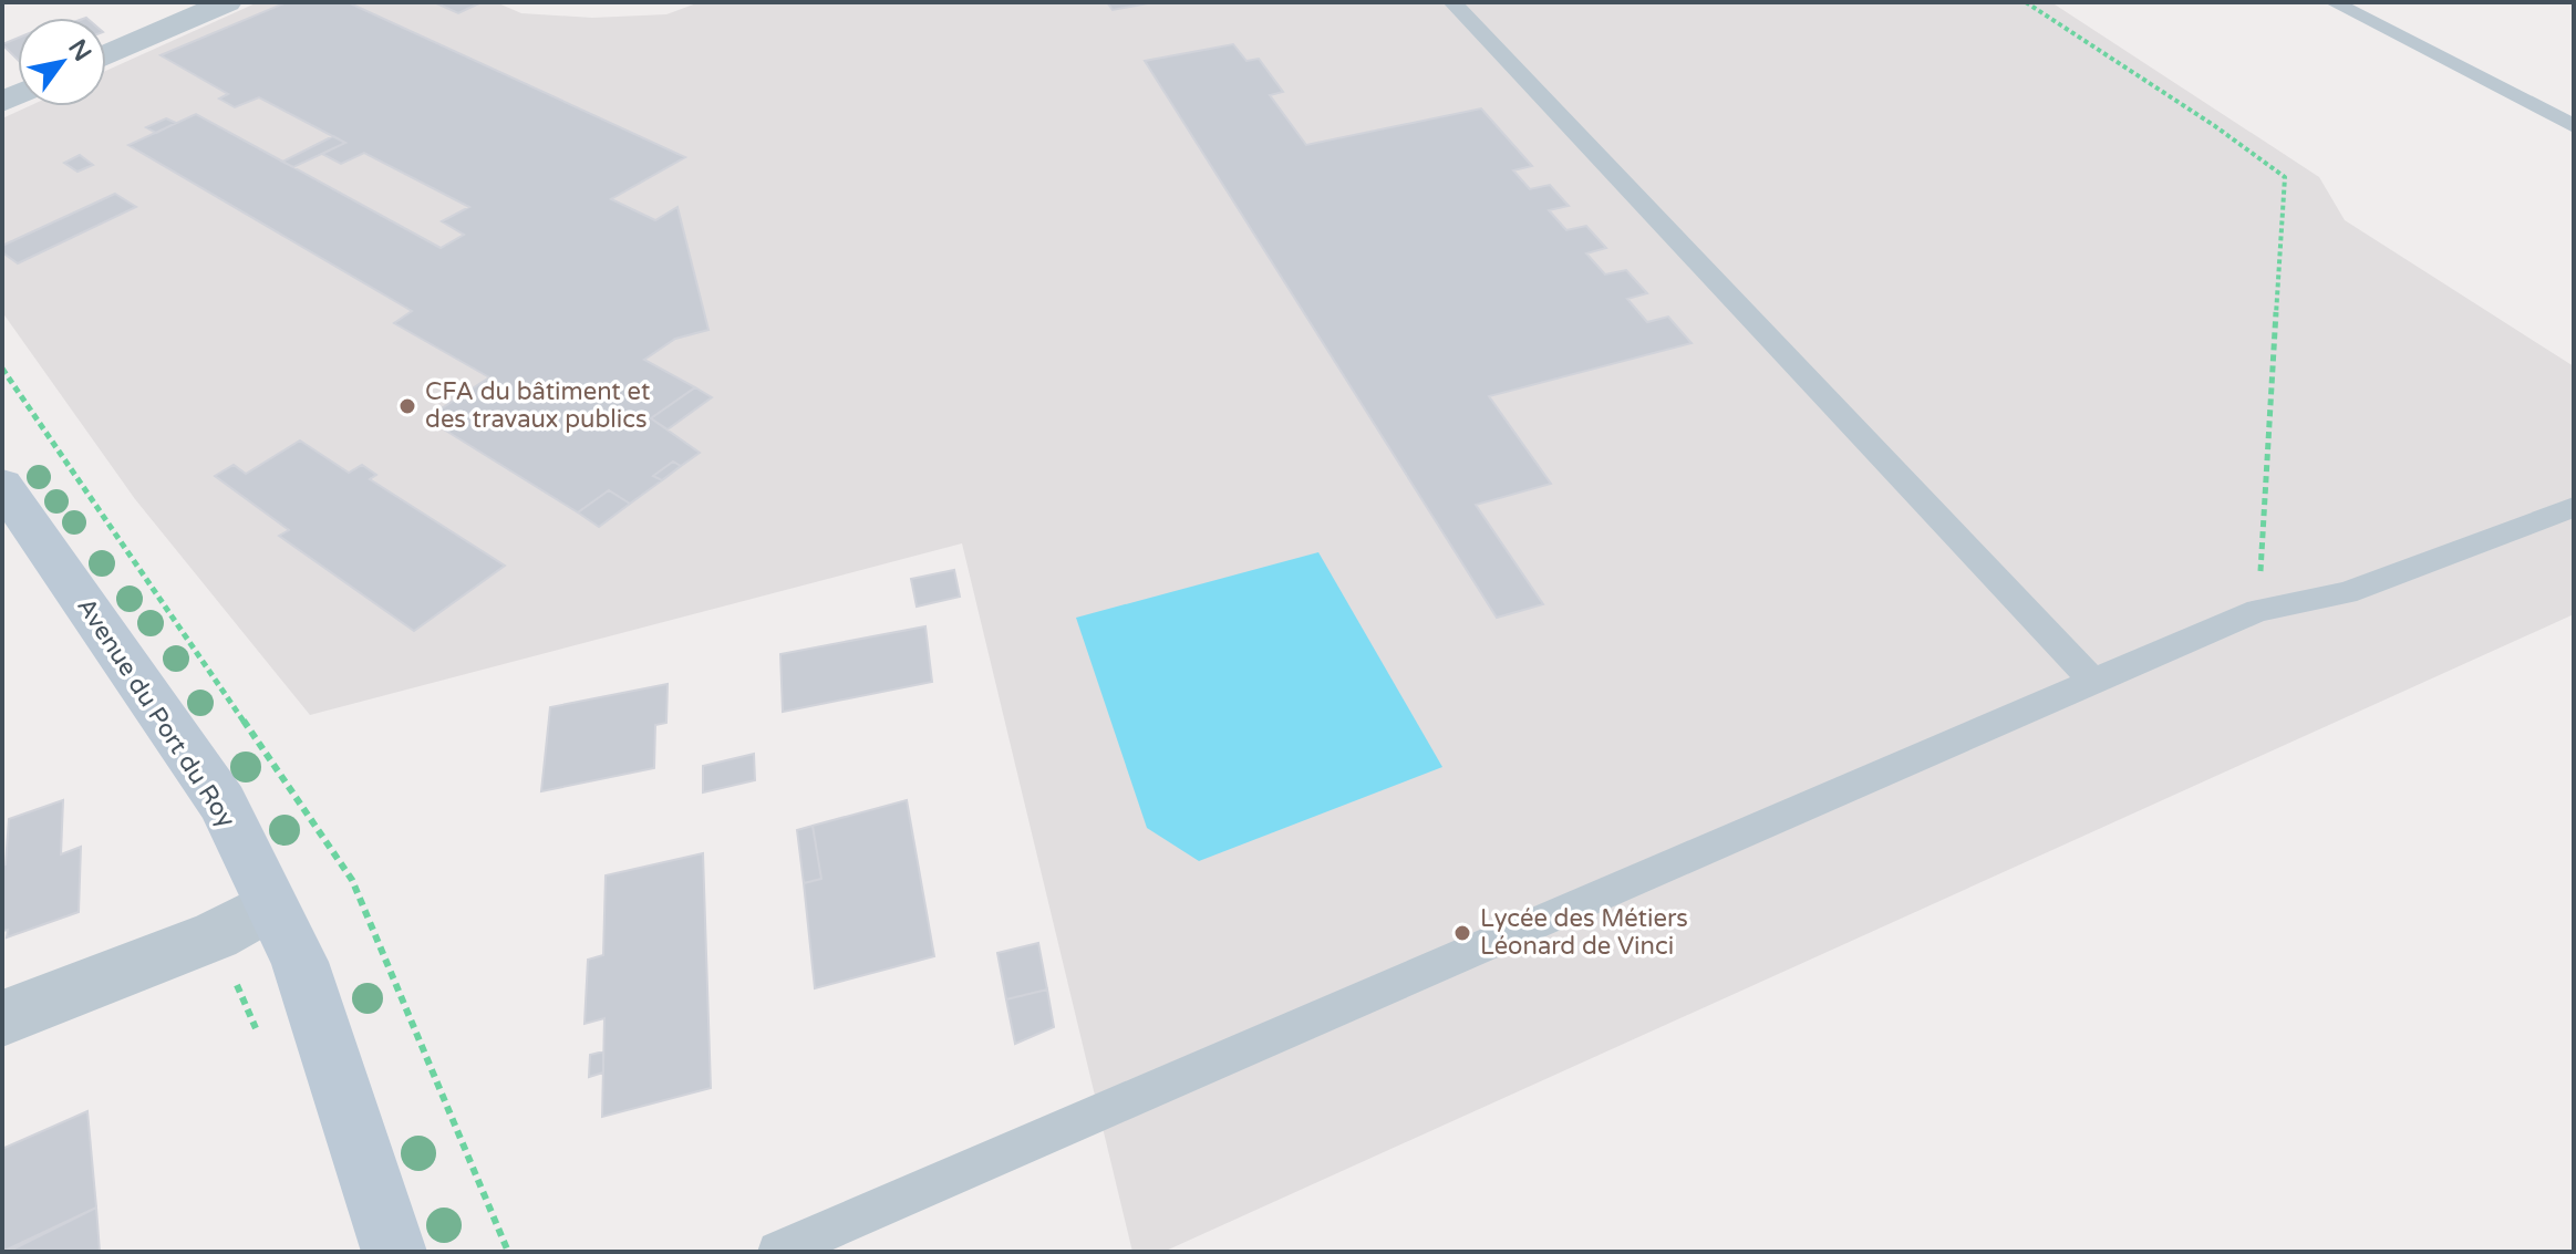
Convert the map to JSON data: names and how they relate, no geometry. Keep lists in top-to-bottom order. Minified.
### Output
{"streets":{"street":["Avenue du Port du Roy"]},"places":["CFA du bâtiment et des travaux publics","Lycée des Métiers Léonard de Vinci"],"north":"top right"}
